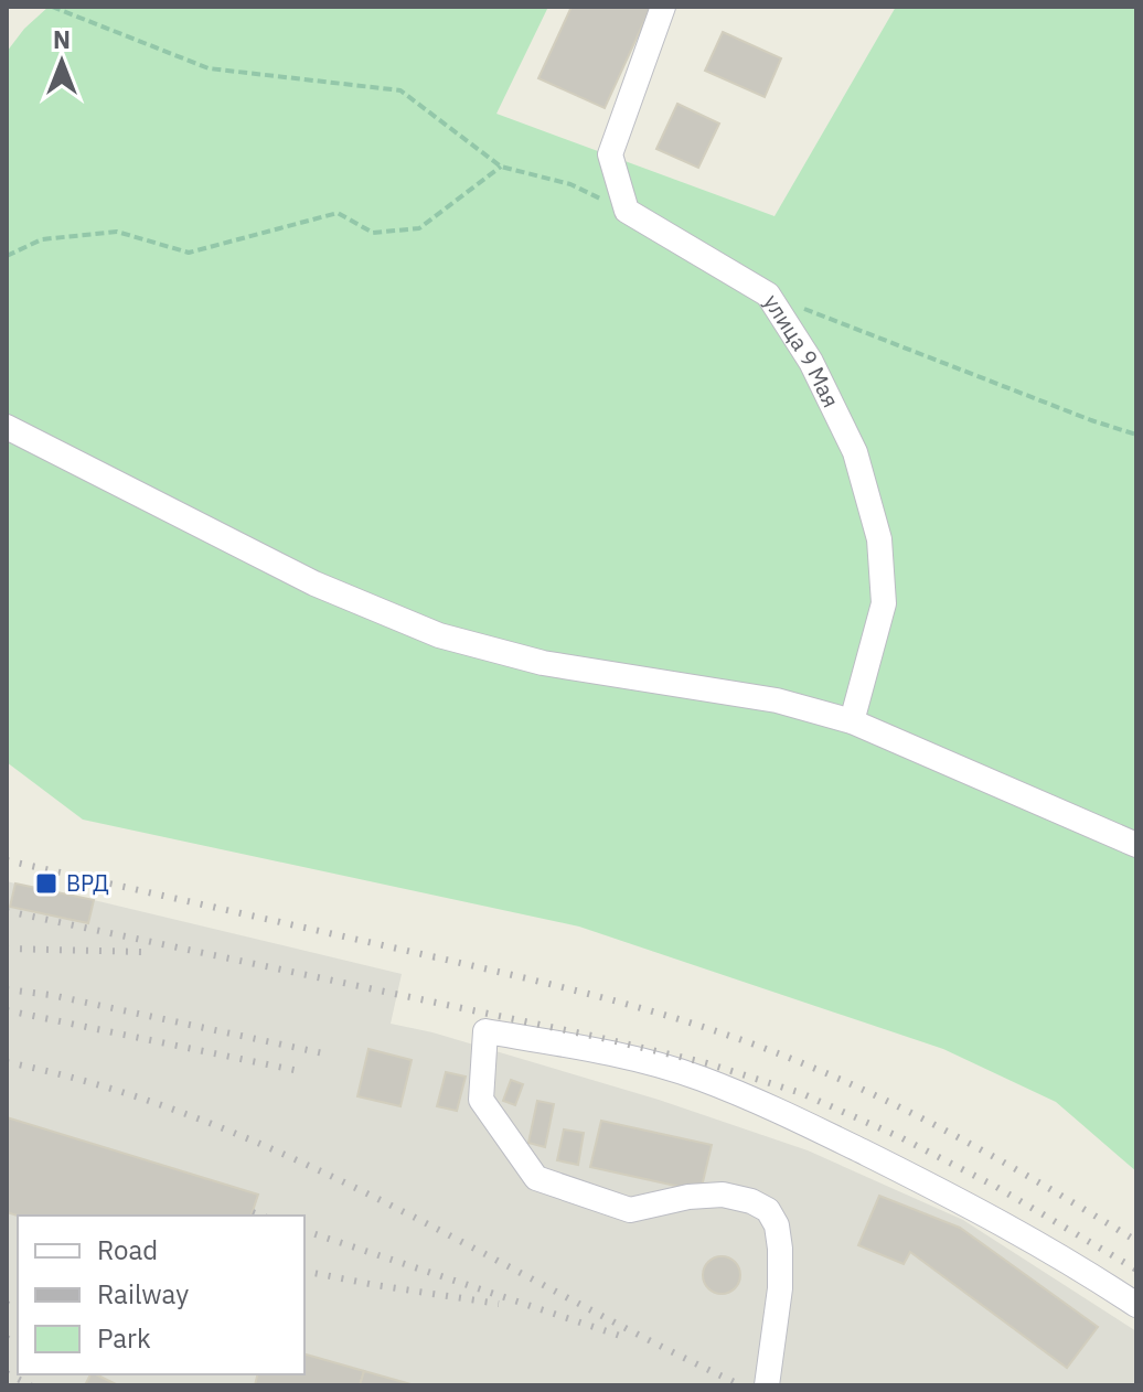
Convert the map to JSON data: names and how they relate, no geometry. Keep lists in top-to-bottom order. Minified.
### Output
{"streets":{"street":["улица 9 Мая"]},"places":{"transit":["ВРД"]},"legend":["Road","Railway","Park"],"north":"top"}
